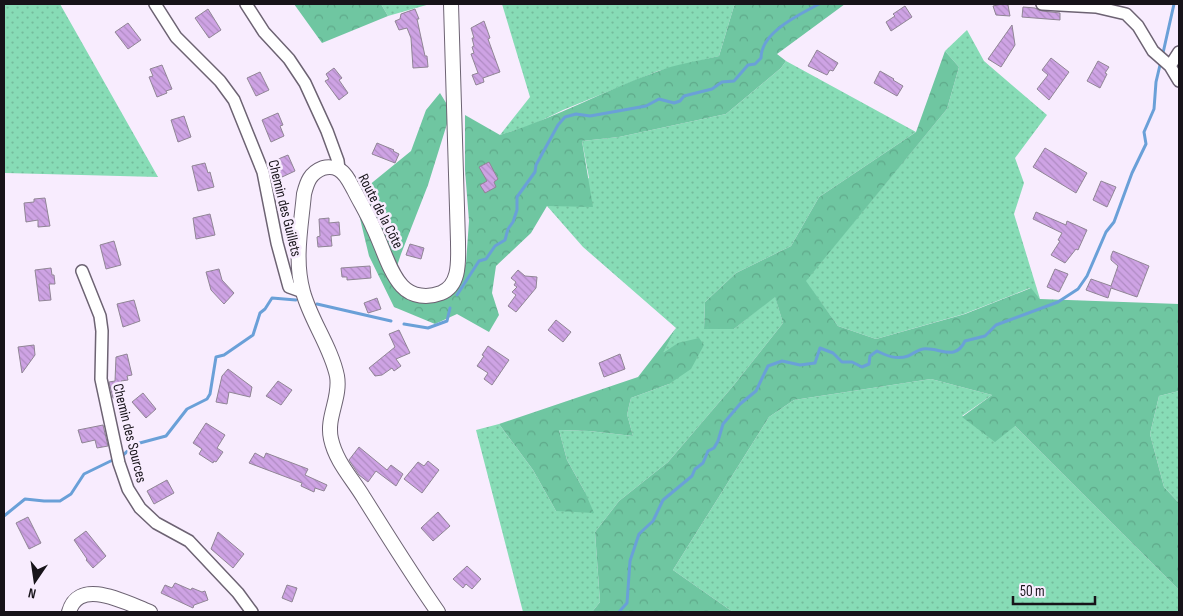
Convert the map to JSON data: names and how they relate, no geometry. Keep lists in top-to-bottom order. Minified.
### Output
{"streets":{"street":["Chemin des Guillets","Route de la Côte","Chemin des Sources"]},"crossings":[["Chemin des Guillets","Route de la Côte"]],"scale_bar":"50 m","north":"bottom"}
